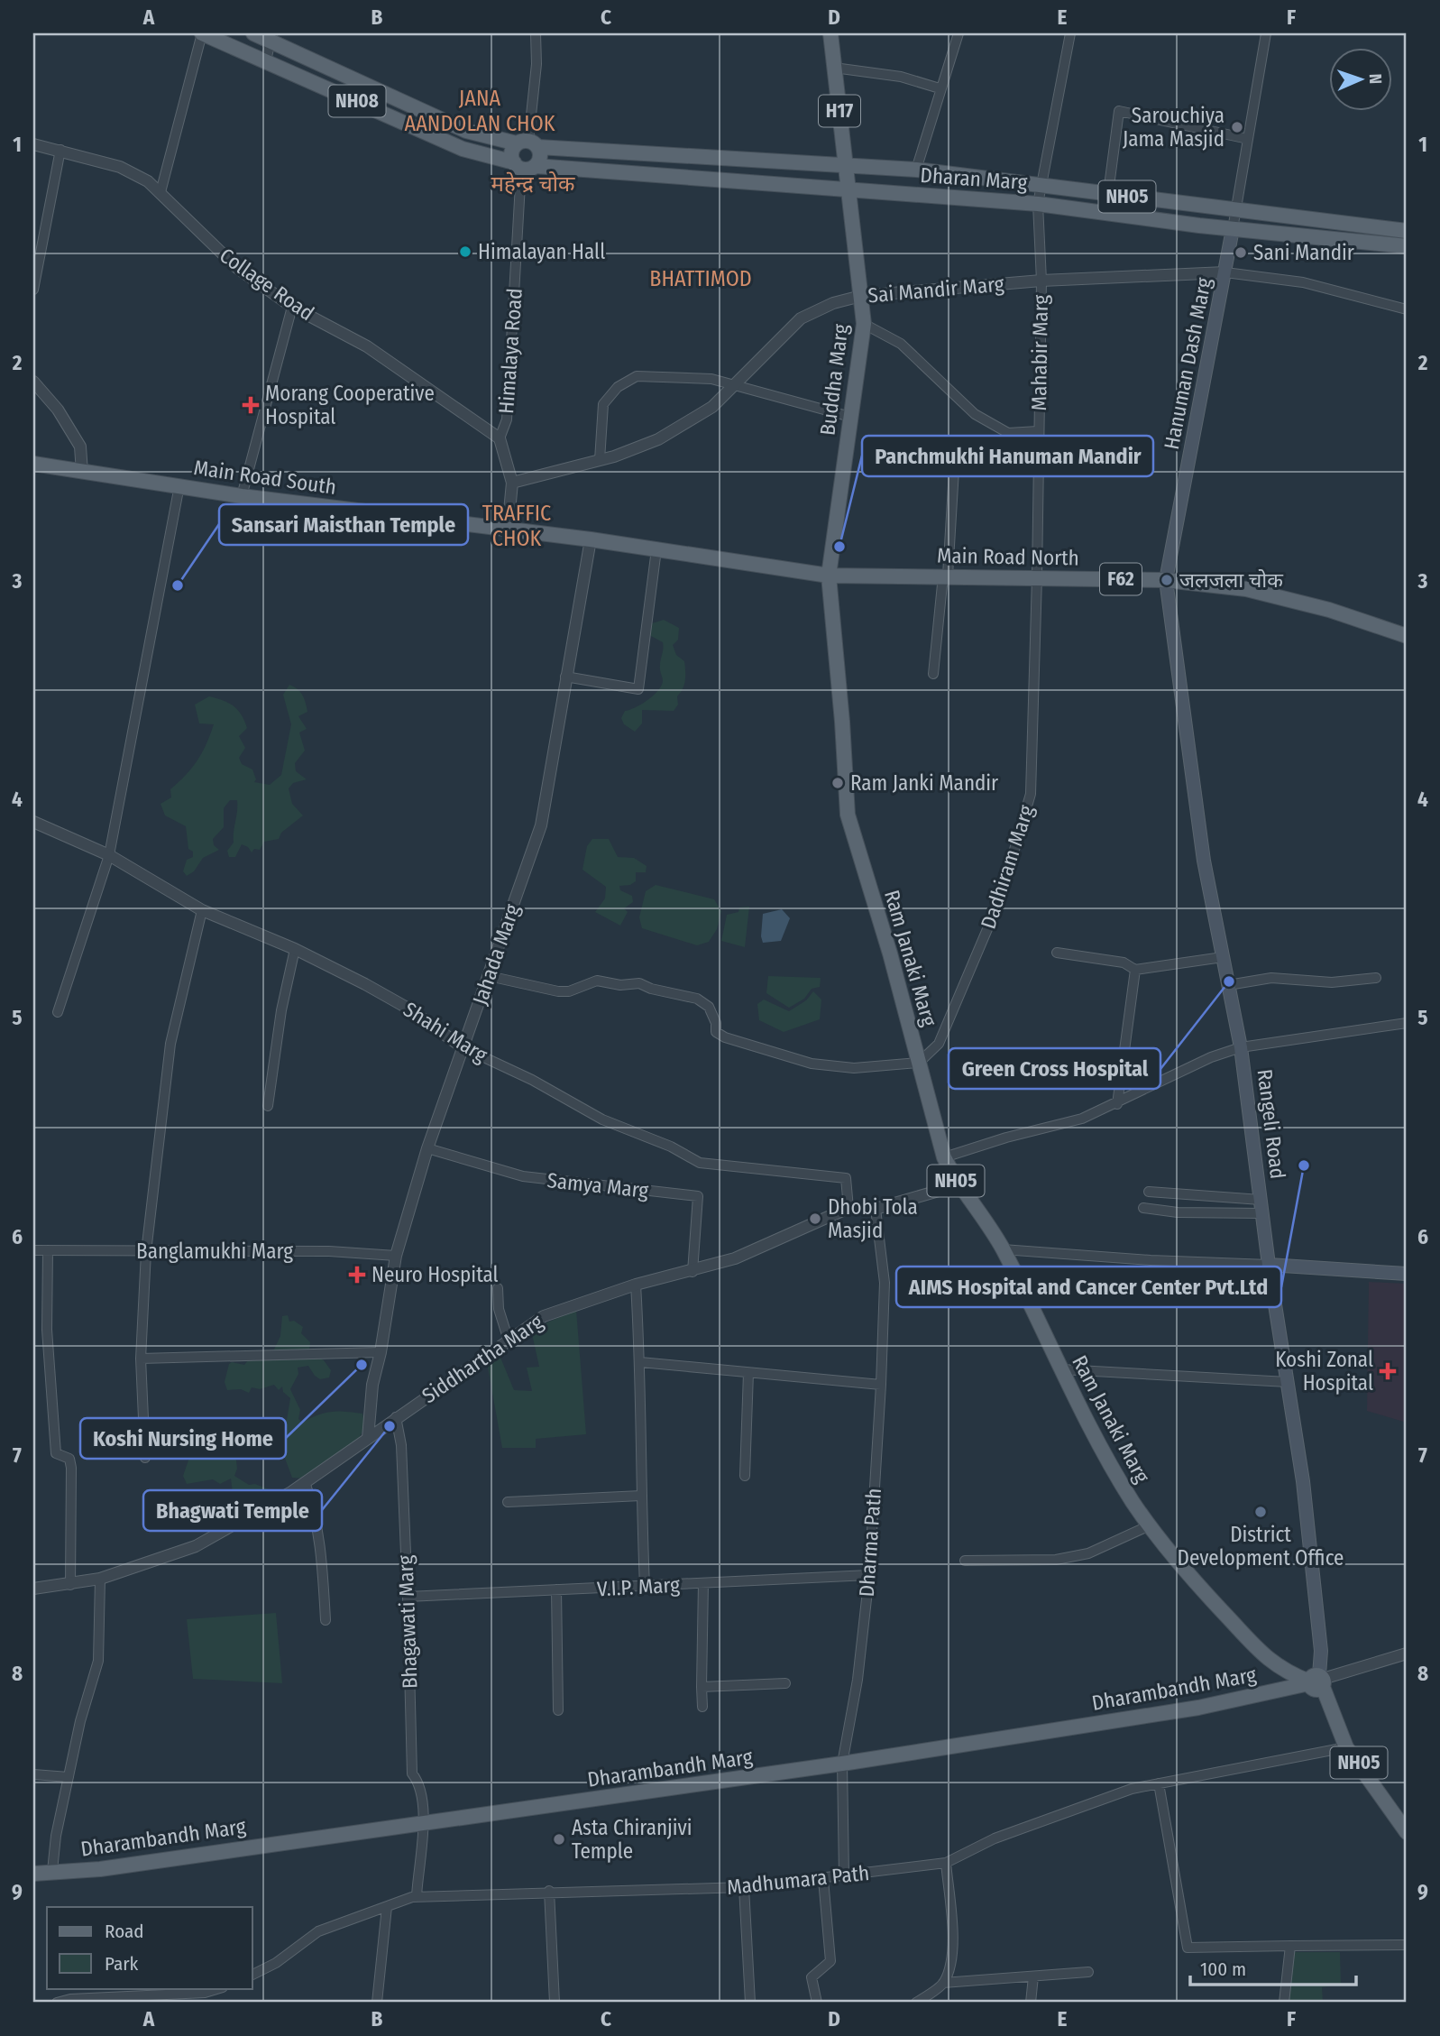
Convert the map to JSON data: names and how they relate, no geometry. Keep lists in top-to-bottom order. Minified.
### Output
{"streets":{"main road":["NH08","H17","Dharan Marg","NH05","Hanuman Dash Marg","Buddha Marg","Main Road South","Main Road North","F62","Ram Janaki Marg","Rangeli Road","Dharambandh Marg"],"street":["Collage Road","Sai Mandir Marg","Himalaya Road","Mahabir Marg","Dadhiram Marg","Jahada Marg","Shahi Marg","Samya Marg","Banglamukhi Marg","Siddhartha Marg","Dharma Path","V.I.P. Marg","Bhagawati Marg","Madhumara Path"]},"crossings":[["NH08","Dharan Marg"],["H17","Dharan Marg"],["H17","Buddha Marg"],["Dharan Marg","Himalaya Road"],["Dharan Marg","Mahabir Marg"],["Dharan Marg","Hanuman Dash Marg"],["Dharan Marg","Buddha Marg"],["NH05","Ram Janaki Marg"],["NH05","Rangeli Road"],["NH05","Dharambandh Marg"],["NH05","Madhumara Path"],["Collage Road","Himalaya Road"],["Sai Mandir Marg","Himalaya Road"],["Sai Mandir Marg","Mahabir Marg"],["Sai Mandir Marg","Hanuman Dash Marg"],["Sai Mandir Marg","Buddha Marg"],["Himalaya Road","Main Road South"],["Mahabir Marg","Main Road North"],["Mahabir Marg","Dadhiram Marg"],["Hanuman Dash Marg","Main Road North"],["Hanuman Dash Marg","Rangeli Road"],["Buddha Marg","Main Road South"],["Buddha Marg","Main Road North"],["Buddha Marg","Ram Janaki Marg"],["Main Road South","Main Road North"],["Main Road South","Jahada Marg"],["Main Road South","Ram Janaki Marg"],["Main Road North","Dadhiram Marg"],["Main Road North","Ram Janaki Marg"],["Main Road North","Rangeli Road"],["Dadhiram Marg","Ram Janaki Marg"],["Jahada Marg","Shahi Marg"],["Jahada Marg","Samya Marg"],["Jahada Marg","Banglamukhi Marg"],["Jahada Marg","Siddhartha Marg"],["Ram Janaki Marg","Rangeli Road"],["Ram Janaki Marg","Siddhartha Marg"],["Ram Janaki Marg","Dharambandh Marg"],["Shahi Marg","Siddhartha Marg"],["Rangeli Road","Dharambandh Marg"],["Samya Marg","Siddhartha Marg"],["Siddhartha Marg","Dharma Path"],["Siddhartha Marg","Bhagawati Marg"],["Dharma Path","V.I.P. Marg"],["Dharma Path","Dharambandh Marg"],["Dharma Path","Madhumara Path"],["V.I.P. Marg","Bhagawati Marg"],["Bhagawati Marg","Dharambandh Marg"],["Bhagawati Marg","Madhumara Path"]],"districts":["JANA AANDOLAN CHOK","महेन्द्र चोक","BHATTIMOD","TRAFFIC CHOK"],"places":{"other":["Sarouchiya Jama Masjid","Himalayan Hall","Sani Mandir","Panchmukhi Hanuman Mandir","जलजला चोक","Sansari Maisthan Temple","Ram Janki Mandir","Green Cross Hospital","AIMS Hospital and Cancer Center Pvt.Ltd","Dhobi Tola Masjid","Koshi Nursing Home","Bhagwati Temple","District Development Office","Asta Chiranjivi Temple"],"health":["Morang Cooperative Hospital","Neuro Hospital","Koshi Zonal Hospital"]},"legend":["Road","Park"],"scale_bar":"100 m","north":"right","grid":{"columns":["A","B","C","D","E","F"],"rows":["1","2","3","4","5","6","7","8","9"]}}
